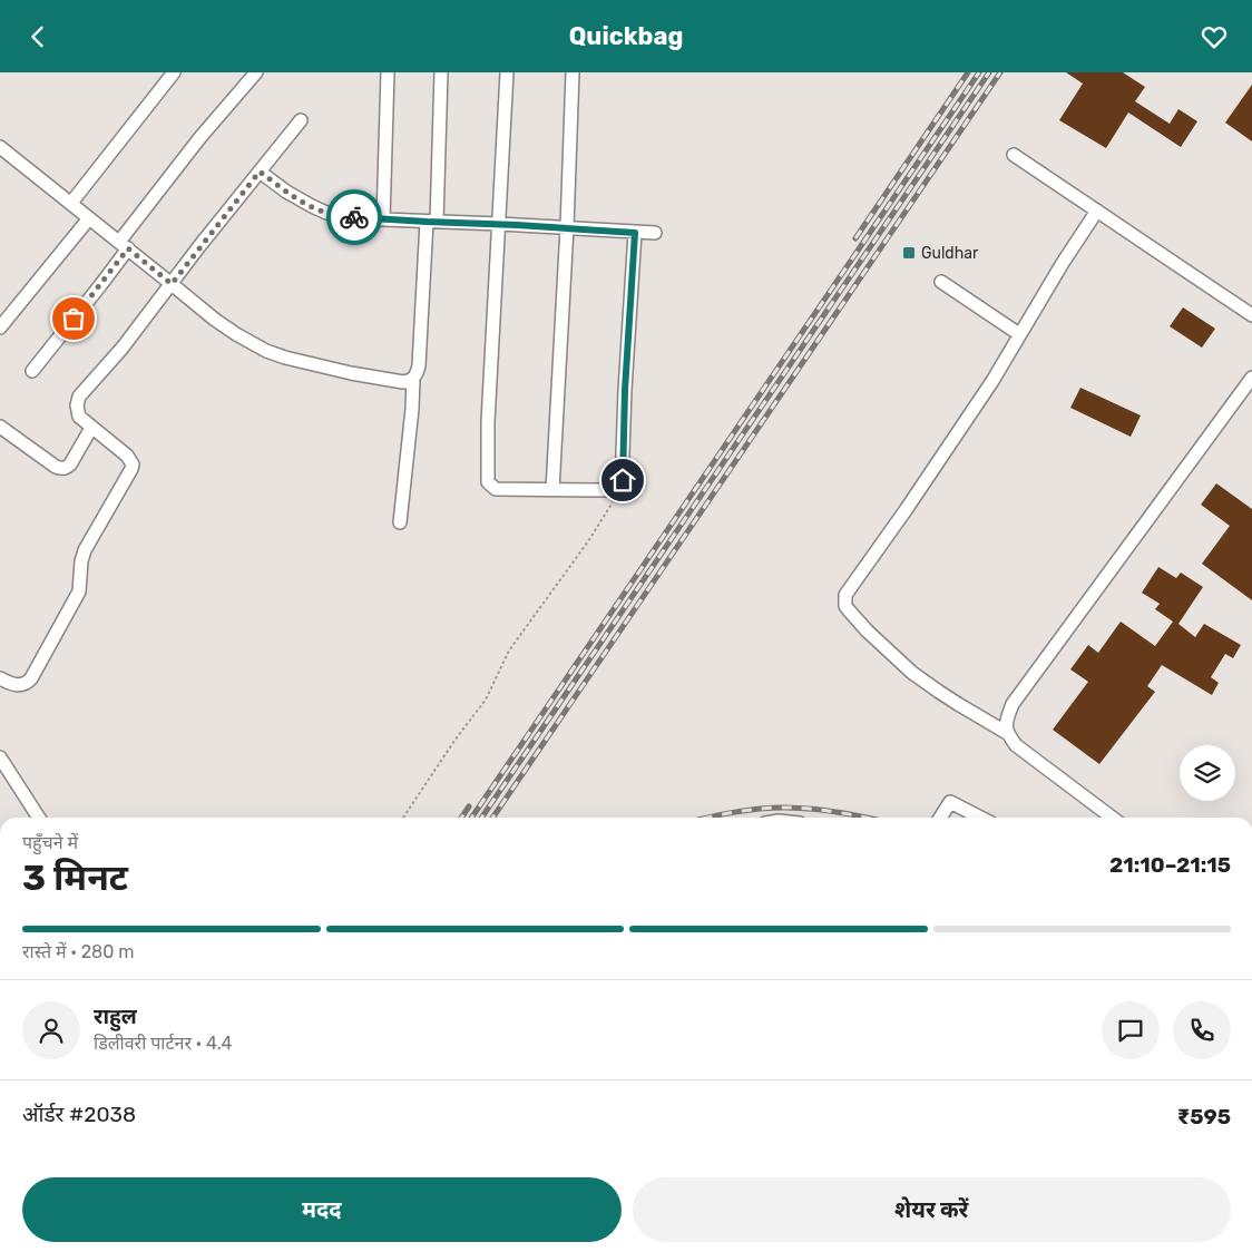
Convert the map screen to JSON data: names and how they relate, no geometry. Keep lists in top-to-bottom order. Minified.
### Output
{"places":{"transit":["Guldhar"]},"page":{"header":"Quickbag","heading":["3 मिनट","पहुँचने में","21:10–21:15"],"panel":["राहुल","डिलीवरी पार्टनर · 4.4","ऑर्डर #2038","₹595"],"bar":"रास्ते में · 280 m","buttons":["मदद","शेयर करें"]}}
